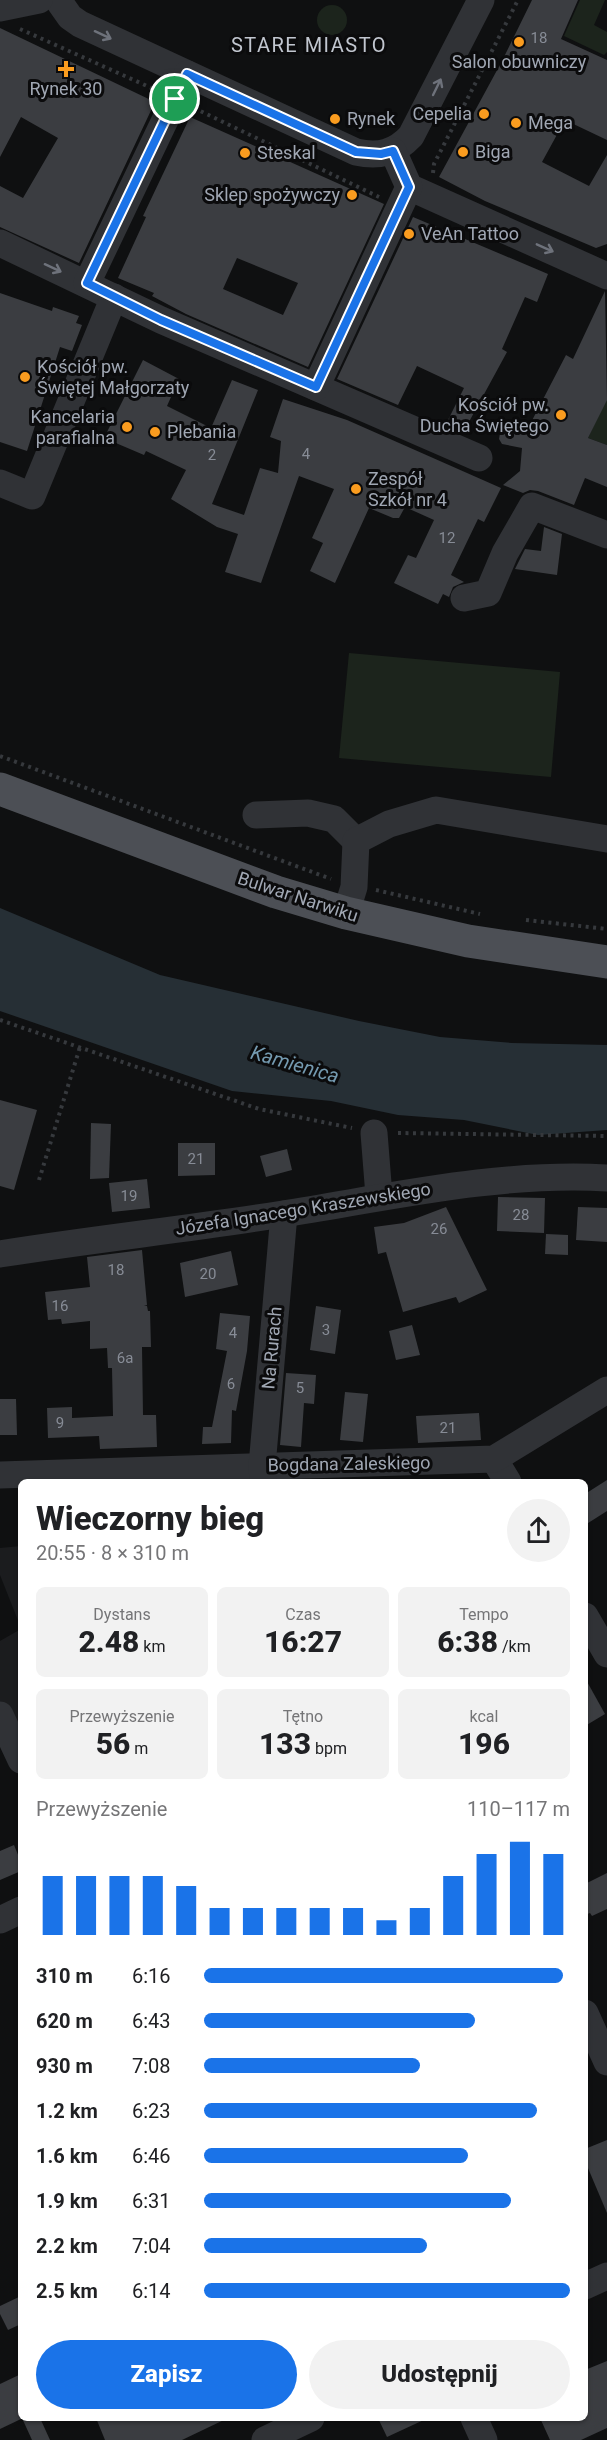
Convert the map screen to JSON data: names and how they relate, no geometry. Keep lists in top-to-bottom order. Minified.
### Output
{"streets":{"main road":["Bulwar Narwiku"],"street":["Józefa Ignacego Kraszewskiego","Na Rurach","Bogdana Zaleskiego"]},"crossings":[["Józefa Ignacego Kraszewskiego","Na Rurach"],["Na Rurach","Bogdana Zaleskiego"]],"districts":["STARE MIASTO"],"water":["Kamienica"],"places":{"other":["Salon obuwniczy","Cepelia","Rynek","Mega","Biga","Steskal","Sklep spożywczy","VeAn Tattoo","Kościół pw. Świętej Małgorzaty","Kościół pw. Ducha Świętego","Kancelaria parafialna","Plebania","Zespół Szkół nr 4"],"health":["Rynek 30"]},"house_numbers":["18","4","2","12","21","19","28","26","18","20","16","3","4","6a","6","5","9","21"],"page":{"heading":["Wieczorny bieg","20:55 · 8 × 310 m"],"stats":[["Dystans","2.48 km"],["Czas","16:27"],["Tempo","6:38 /km"],["Przewyższenie","56 m"],["Tętno","133 bpm"],["kcal","196"]],"chart":["Przewyższenie","110–117 m"],"list":[{"name":"310 m","note":"6:16"},{"name":"620 m","note":"6:43"},{"name":"930 m","note":"7:08"},{"name":"1.2 km","note":"6:23"},{"name":"1.6 km","note":"6:46"},{"name":"1.9 km","note":"6:31"},{"name":"2.2 km","note":"7:04"},{"name":"2.5 km","note":"6:14"}],"buttons":["Zapisz","Udostępnij"]}}
